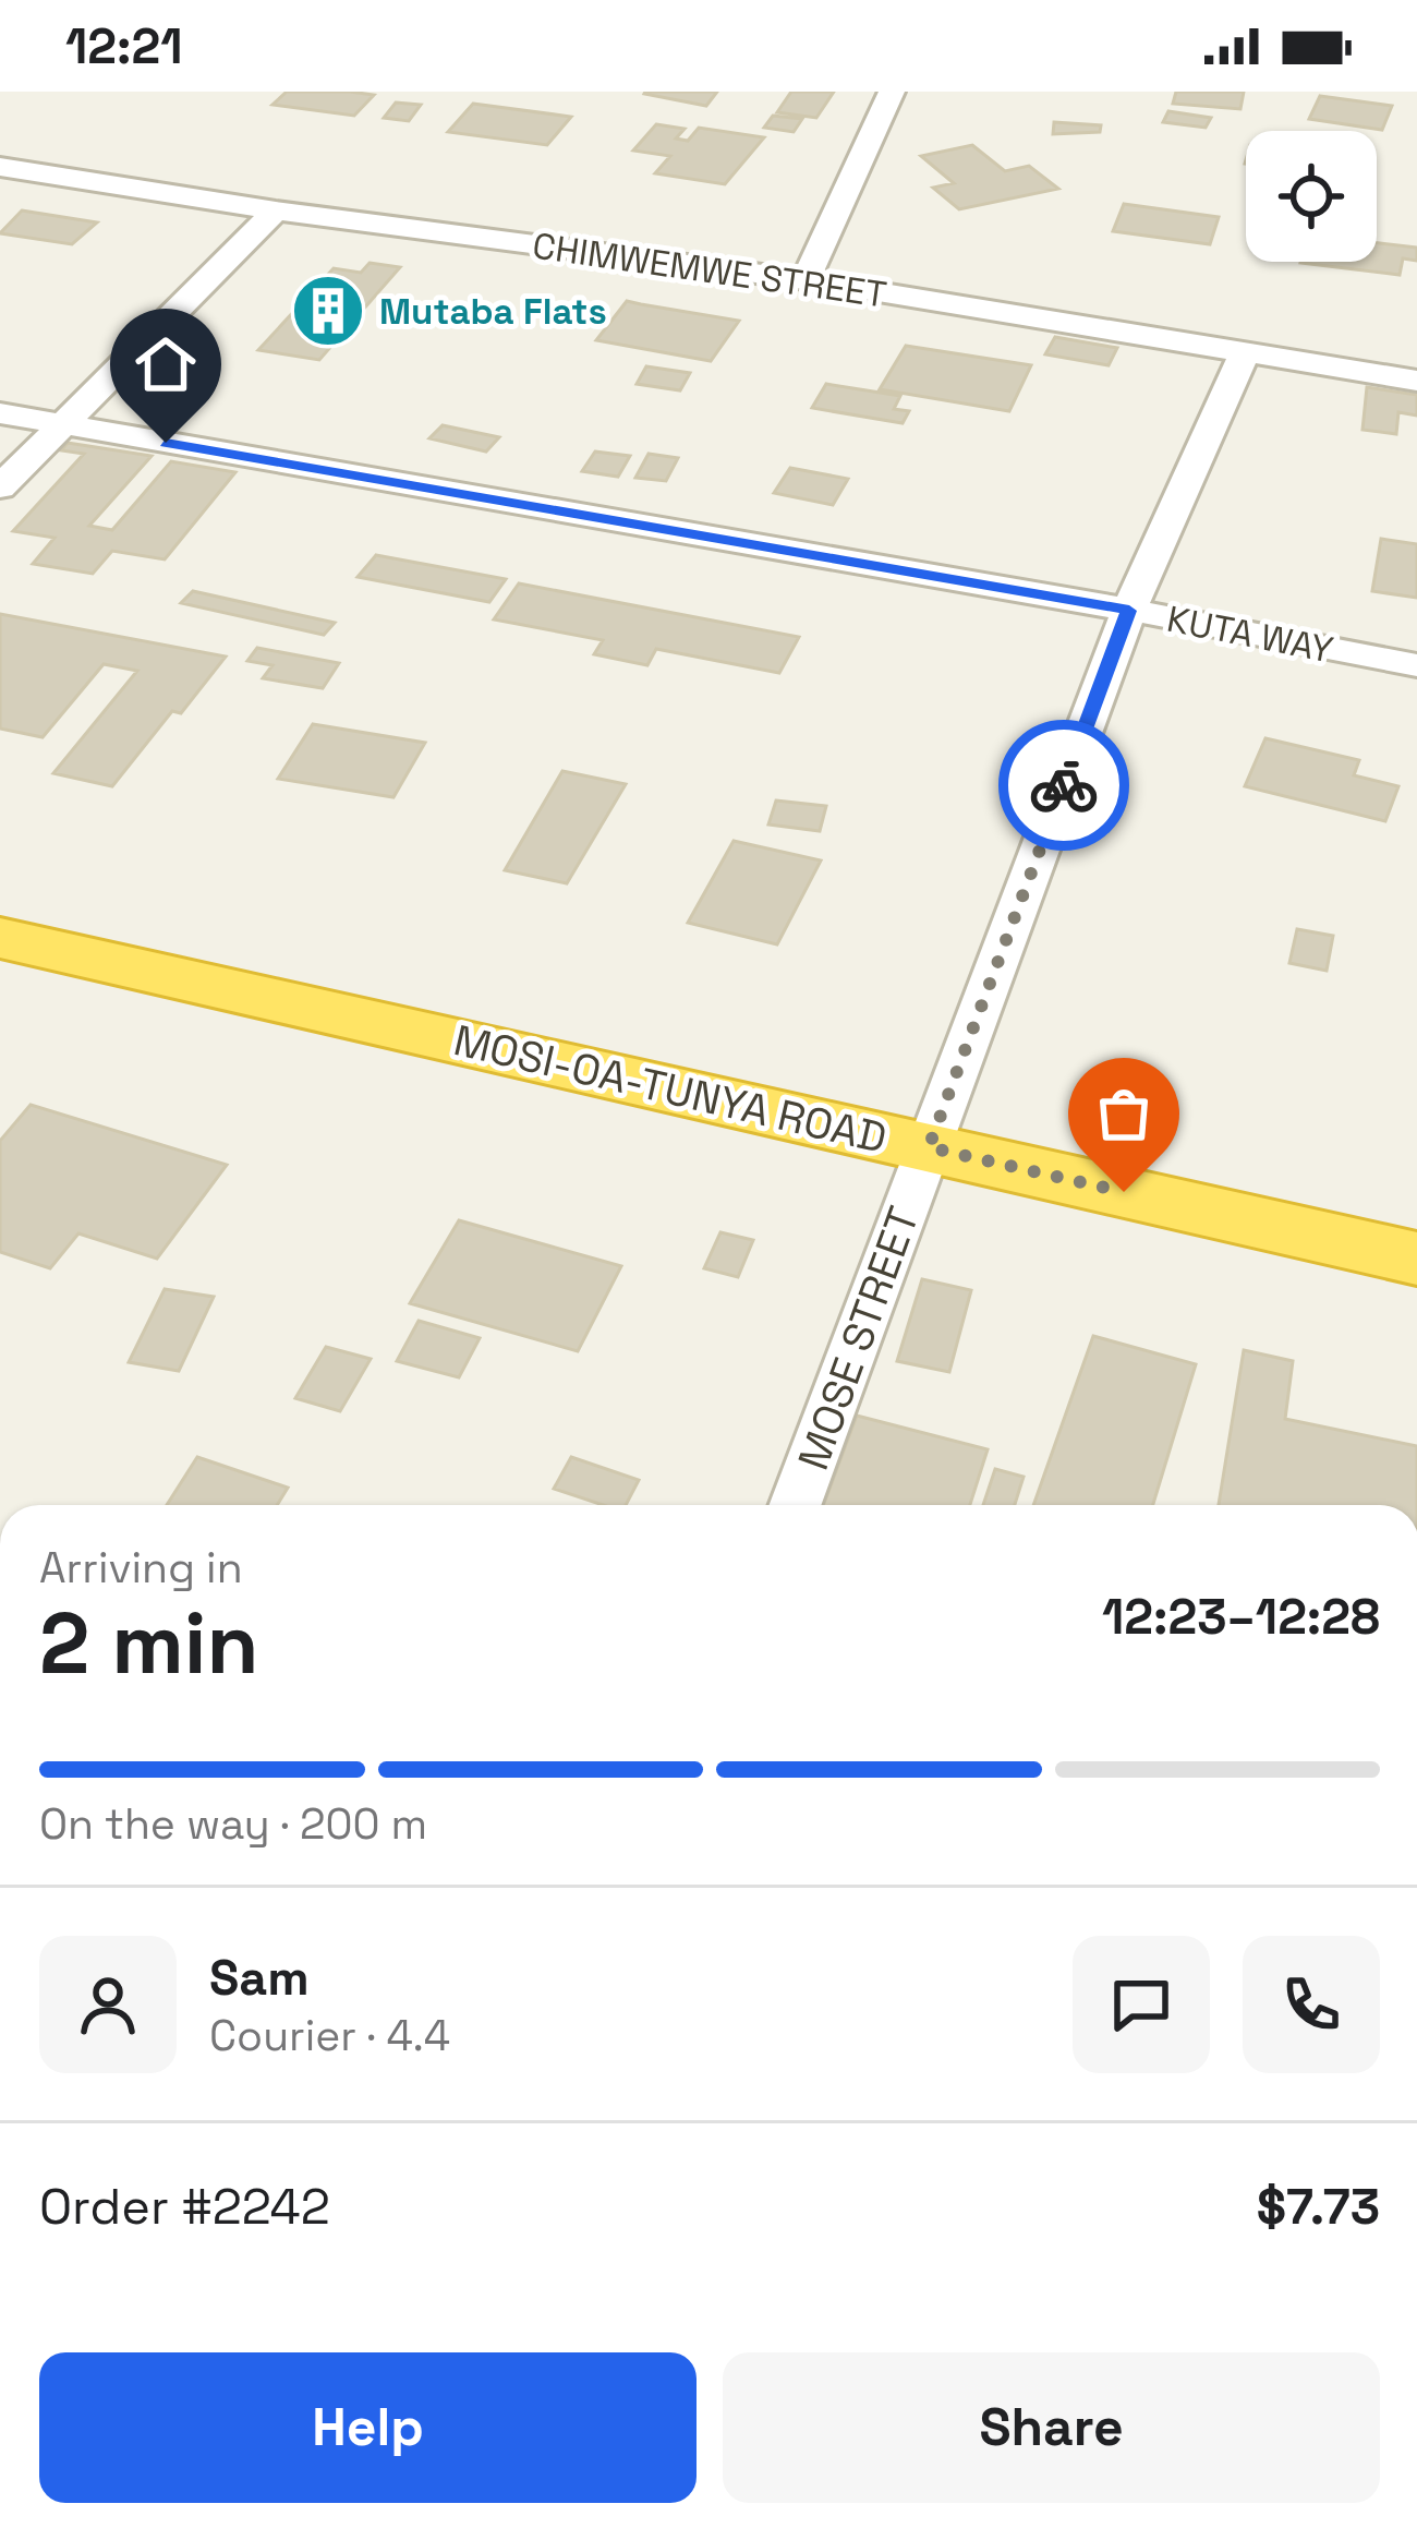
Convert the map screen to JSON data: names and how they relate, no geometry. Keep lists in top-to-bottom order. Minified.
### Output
{"streets":{"highway":["MOSI-OA-TUNYA ROAD"],"street":["CHIMWEMWE STREET","KUTA WAY","MOSE STREET"]},"crossings":[["CHIMWEMWE STREET","MOSE STREET"],["KUTA WAY","MOSE STREET"],["MOSI-OA-TUNYA ROAD","MOSE STREET"]],"places":{"building":["Mutaba Flats"]},"page":{"status":"12:21","heading":["2 min","Arriving in","12:23–12:28"],"panel":["Sam","Courier · 4.4","Order #2242","$7.73"],"bar":"On the way · 200 m","buttons":["Help","Share"]}}
